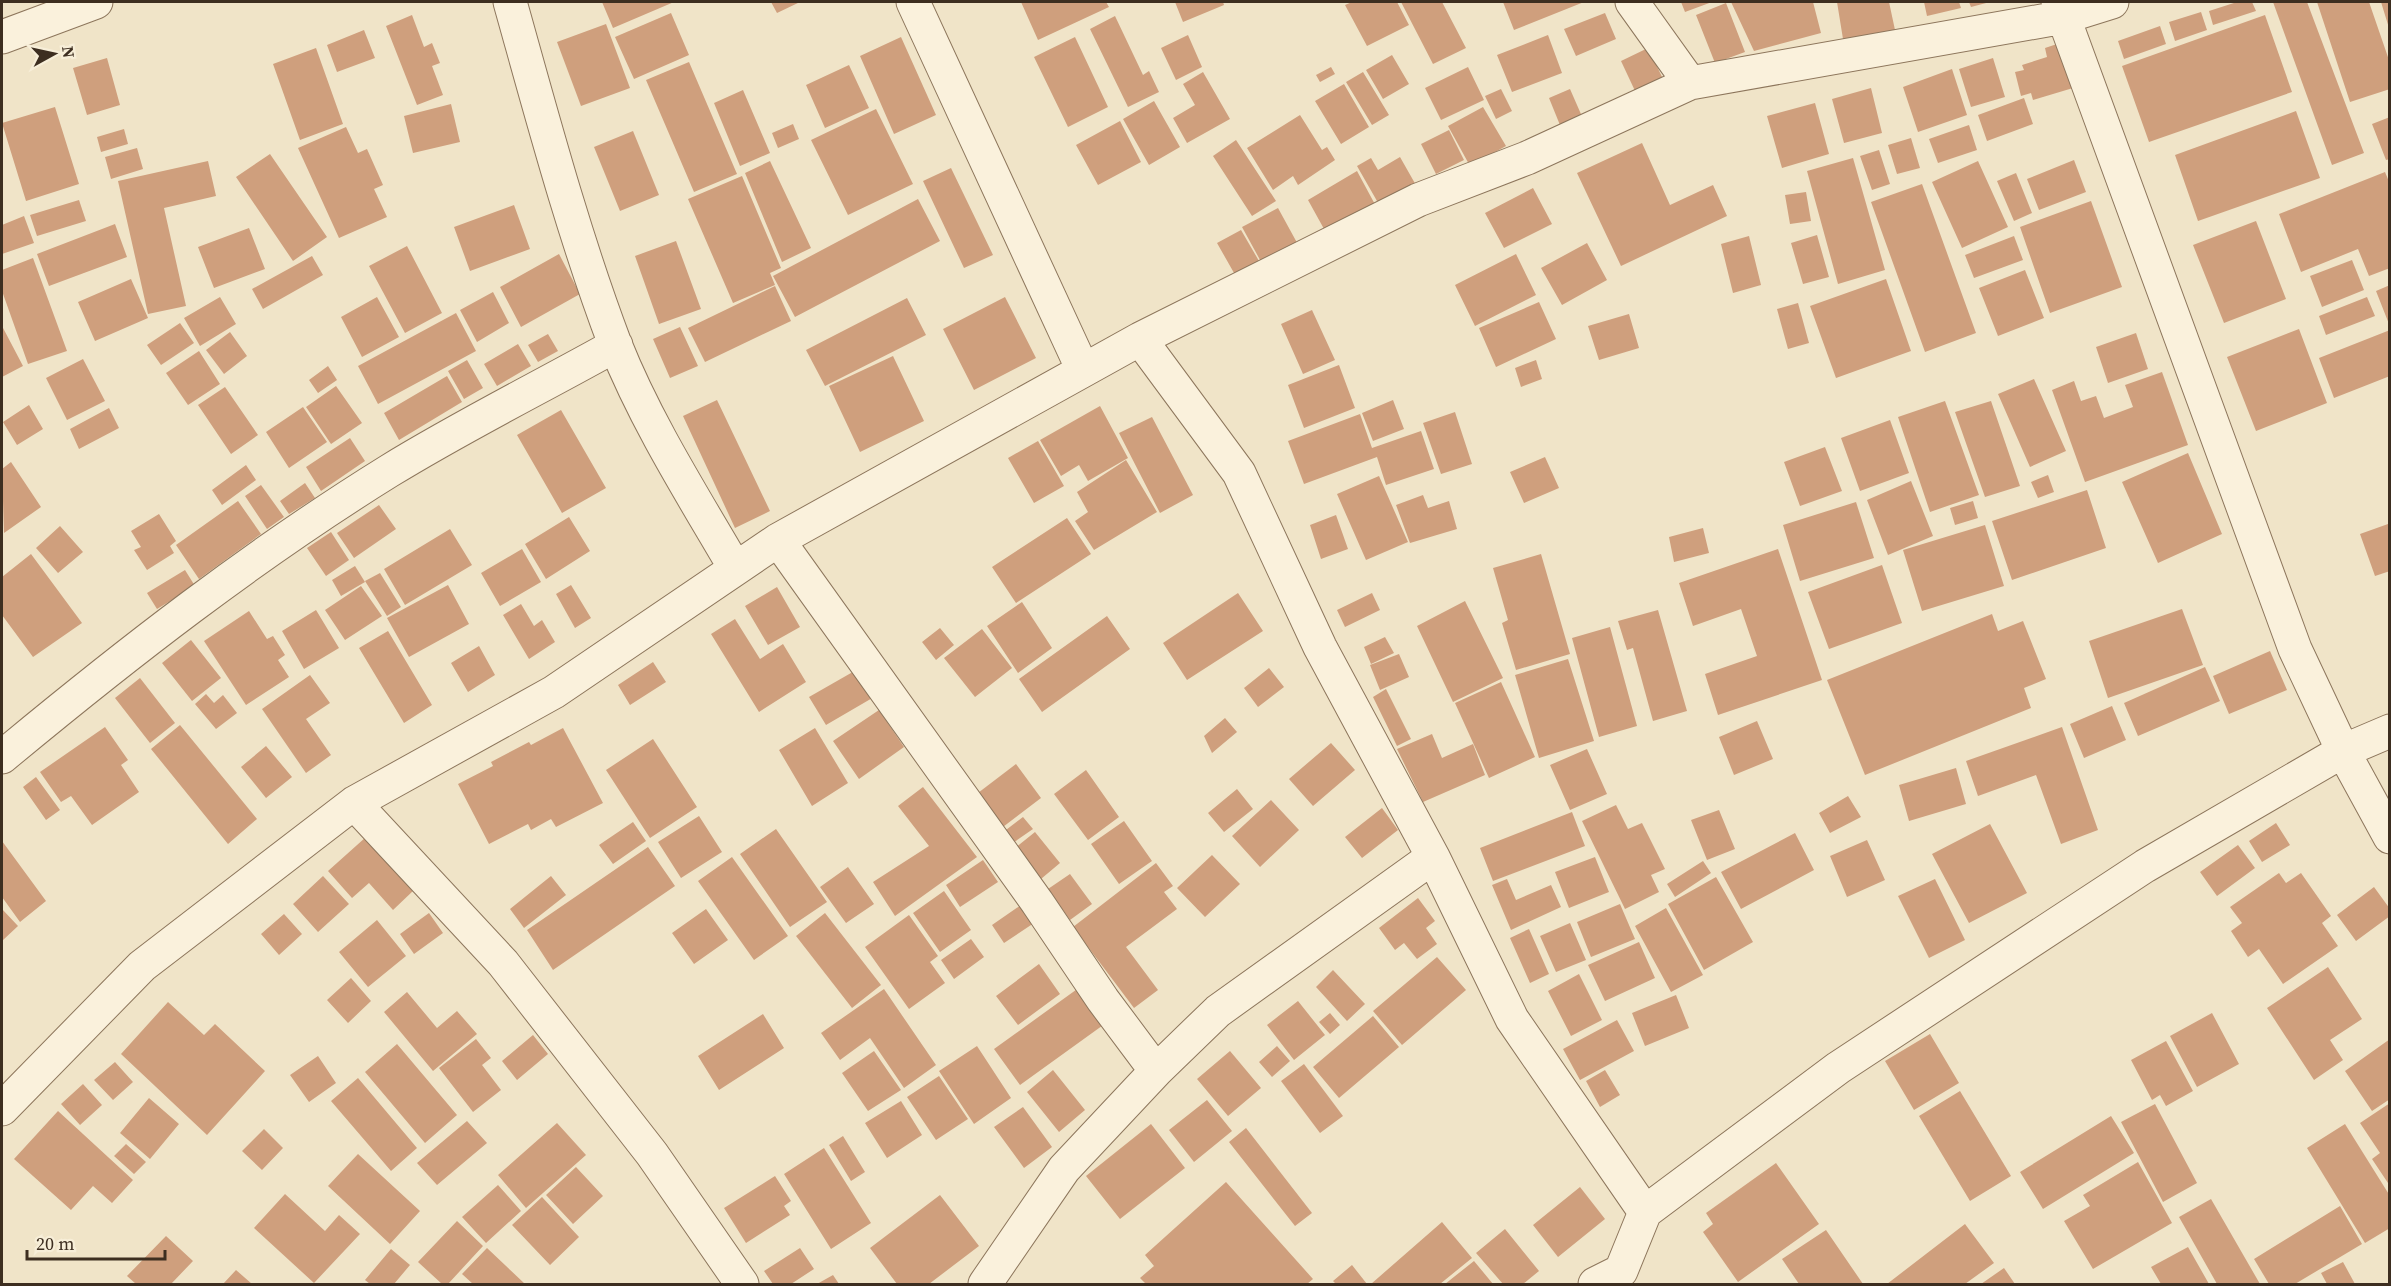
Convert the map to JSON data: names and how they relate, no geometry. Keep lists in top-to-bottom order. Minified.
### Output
{"scale_bar":"20 m","north":"right"}
